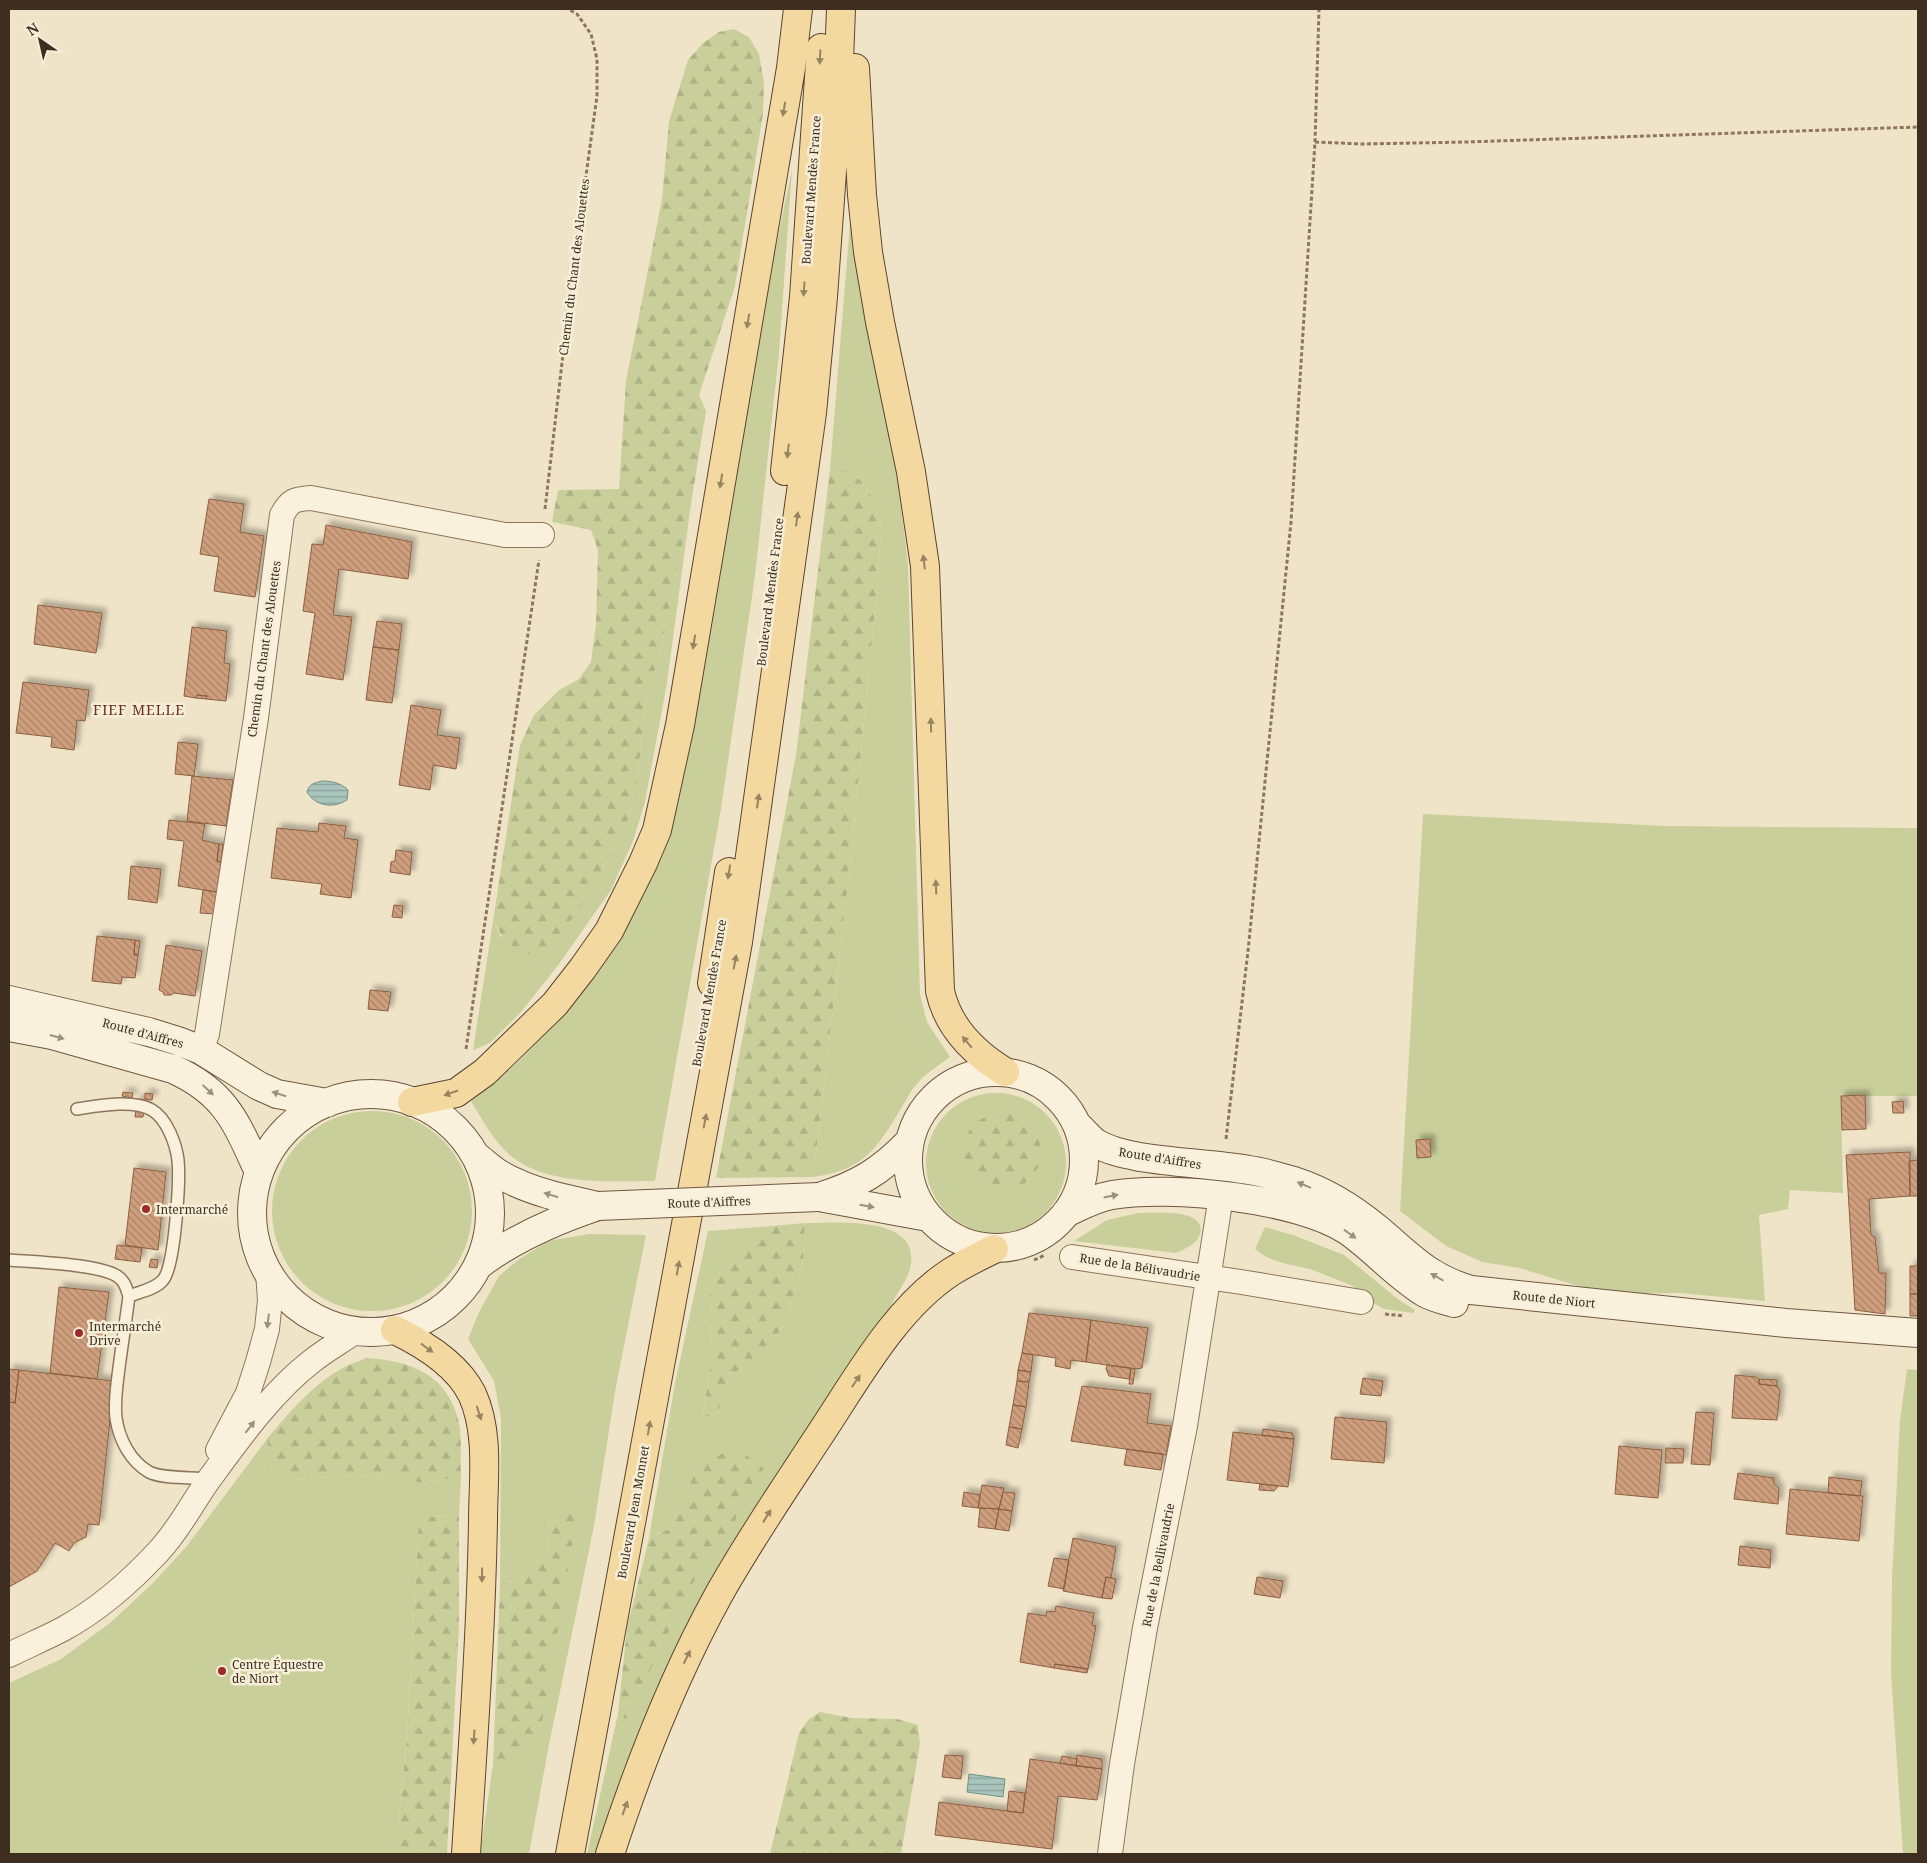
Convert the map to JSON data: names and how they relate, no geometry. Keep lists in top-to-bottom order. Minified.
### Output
{"streets":{"main road":["Boulevard Mendès France","Route d'Aiffres","Route de Niort","Boulevard Jean Monnet"],"street":["Chemin du Chant des Alouettes","Rue de la Bélivaudrie","Rue de la Bellivaudrie"]},"crossings":[["Boulevard Mendès France","Boulevard Jean Monnet"],["Chemin du Chant des Alouettes","Route d'Aiffres"],["Route d'Aiffres","Route de Niort"],["Rue de la Bélivaudrie","Rue de la Bellivaudrie"],["Route de Niort","Rue de la Bellivaudrie"]],"districts":["FIEF MELLE"],"places":["Intermarché","Intermarché Drive","Centre Équestre de Niort"],"north":"top left"}
